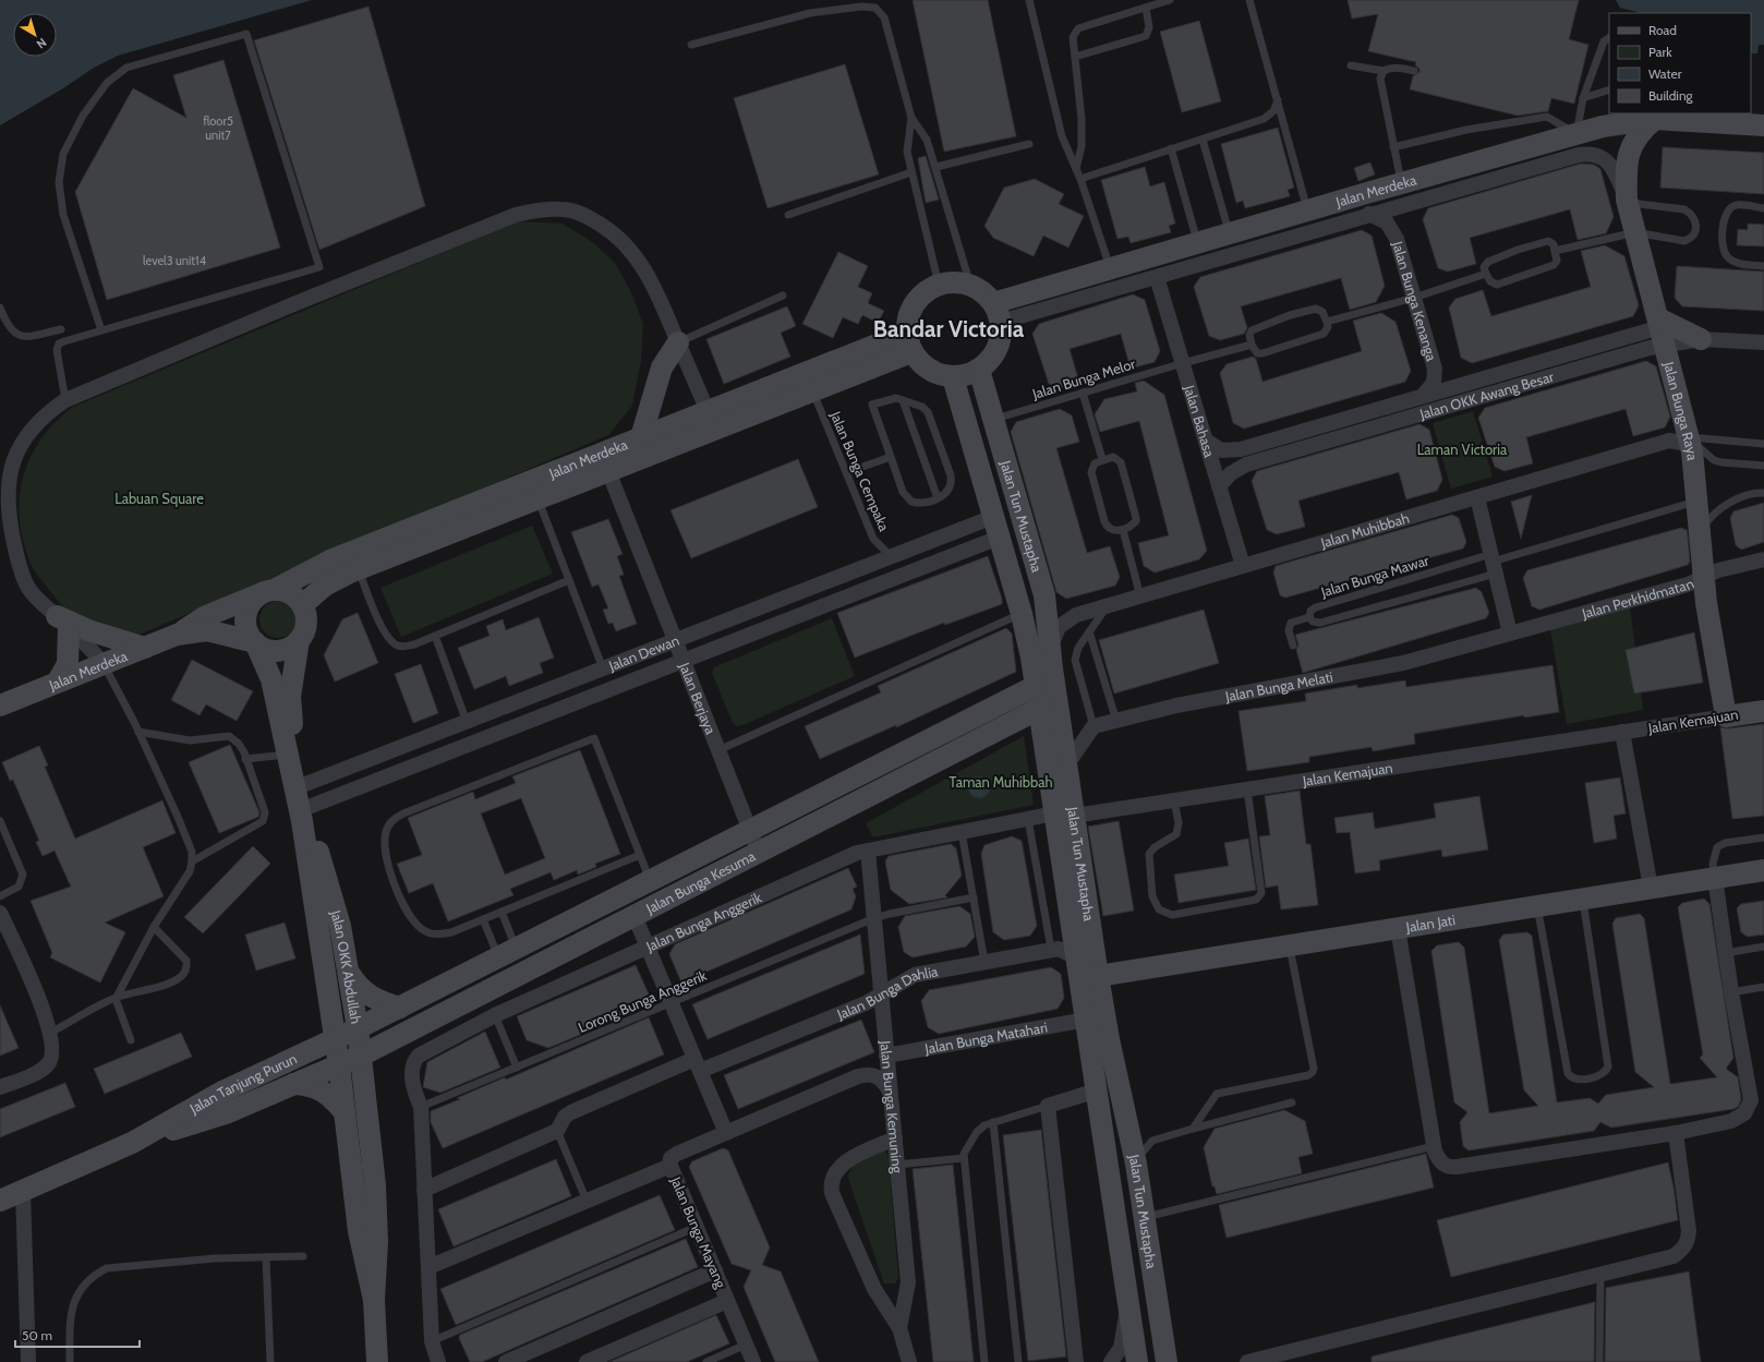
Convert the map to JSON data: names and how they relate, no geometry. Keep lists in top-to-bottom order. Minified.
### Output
{"streets":{"main road":["Jalan Merdeka","Jalan Bunga Raya","Jalan Tun Mustapha","Jalan Kemajuan","Jalan Bunga Kesuma","Jalan Jati","Jalan OKK Abdullah","Jalan Tanjung Purun"],"street":["Jalan Bunga Kenanga","Jalan OKK Awang Besar","Jalan Bahasa","Jalan Muhibbah","Jalan Perkhidmatan","Jalan Dewan","Jalan Bunga Melati","Jalan Berjaya","Jalan Bunga Anggerik","Jalan Bunga Dahlia","Jalan Bunga Matahari","Jalan Bunga Kemuning","Jalan Bunga Mayang"],"lane":["Jalan Bunga Melor","Jalan Bunga Cempaka","Jalan Bunga Mawar","Lorong Bunga Anggerik"]},"crossings":[["Jalan Merdeka","Jalan Bunga Kenanga"],["Jalan Merdeka","Jalan Bunga Raya"],["Jalan Merdeka","Jalan Bahasa"],["Jalan Merdeka","Jalan Bunga Cempaka"],["Jalan Merdeka","Jalan Tun Mustapha"],["Jalan Merdeka","Jalan Berjaya"],["Jalan Merdeka","Jalan OKK Abdullah"],["Jalan Bunga Kenanga","Jalan OKK Awang Besar"],["Jalan Bunga Melor","Jalan Bahasa"],["Jalan Bunga Melor","Jalan Tun Mustapha"],["Jalan OKK Awang Besar","Jalan Bunga Raya"],["Jalan OKK Awang Besar","Jalan Bahasa"],["Jalan Bunga Raya","Jalan Muhibbah"],["Jalan Bunga Raya","Jalan Bunga Mawar"],["Jalan Bunga Raya","Jalan Perkhidmatan"],["Jalan Bunga Raya","Jalan Kemajuan"],["Jalan Bahasa","Jalan Muhibbah"],["Jalan Bunga Cempaka","Jalan Dewan"],["Jalan Tun Mustapha","Jalan Muhibbah"],["Jalan Tun Mustapha","Jalan Dewan"],["Jalan Tun Mustapha","Jalan Kemajuan"],["Jalan Tun Mustapha","Jalan Bunga Kesuma"],["Jalan Tun Mustapha","Jalan Bunga Anggerik"],["Jalan Tun Mustapha","Jalan Jati"],["Jalan Tun Mustapha","Jalan Bunga Matahari"],["Jalan Perkhidmatan","Jalan Bunga Melati"],["Jalan Dewan","Jalan Berjaya"],["Jalan Dewan","Jalan OKK Abdullah"],["Jalan Berjaya","Jalan Bunga Kesuma"],["Jalan Kemajuan","Jalan Bunga Anggerik"],["Jalan Bunga Kesuma","Jalan OKK Abdullah"],["Jalan Bunga Kesuma","Jalan Tanjung Purun"],["Jalan Bunga Anggerik","Lorong Bunga Anggerik"],["Jalan Bunga Anggerik","Jalan Bunga Kemuning"],["Jalan OKK Abdullah","Jalan Tanjung Purun"],["Jalan Bunga Dahlia","Jalan Bunga Kemuning"],["Lorong Bunga Anggerik","Jalan Bunga Kemuning"],["Jalan Bunga Matahari","Jalan Bunga Kemuning"]],"districts":["Bandar Victoria"],"parks":["Laman Victoria","Labuan Square","Taman Muhibbah"],"house_numbers":["floor5 unit7","level3 unit14"],"legend":["Road","Park","Water","Building"],"scale_bar":"50 m","north":"bottom right"}
